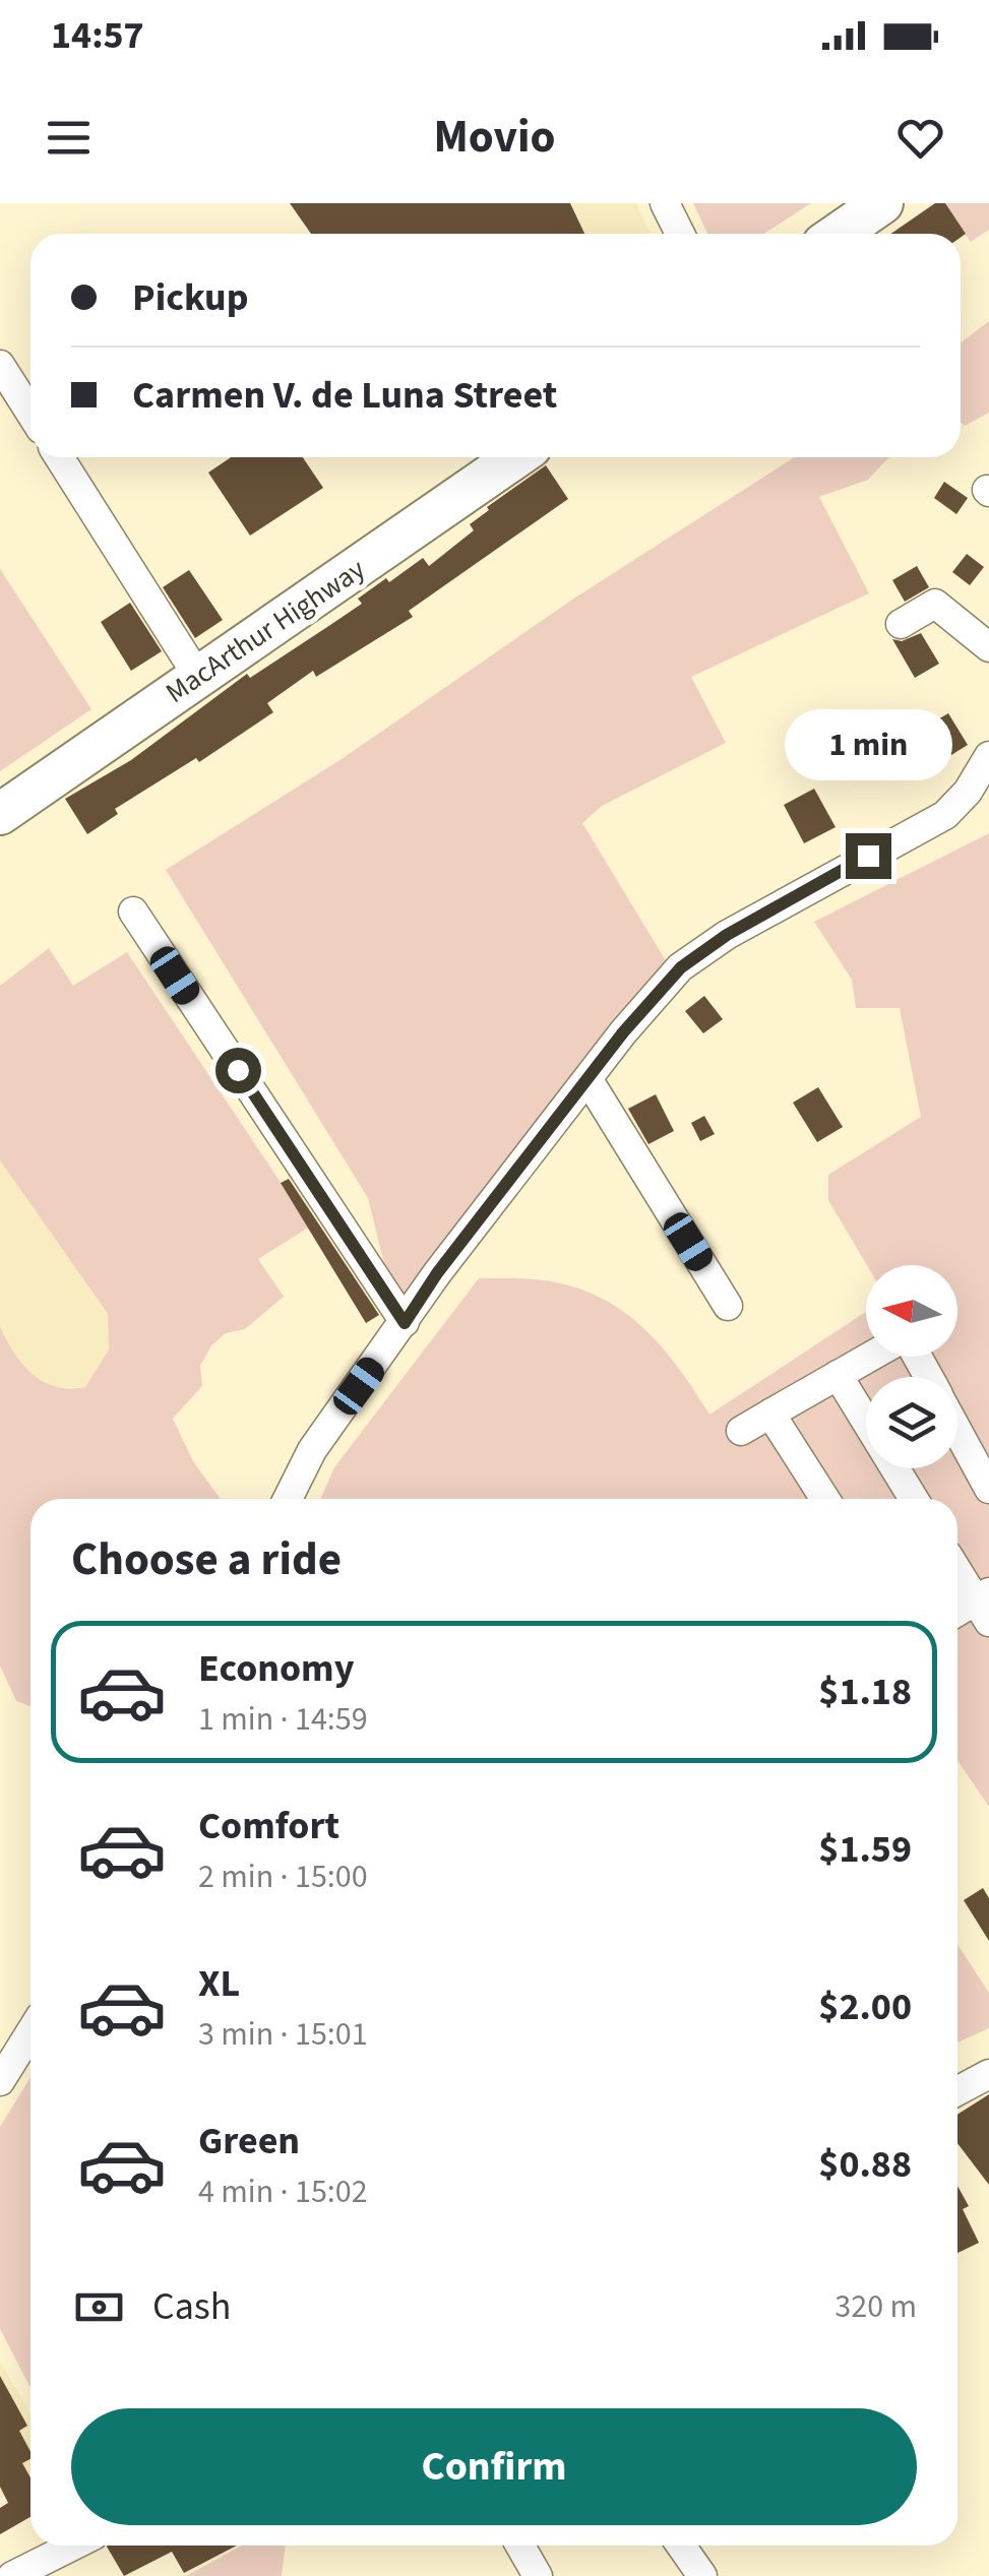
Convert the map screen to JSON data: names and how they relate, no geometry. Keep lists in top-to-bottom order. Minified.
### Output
{"streets":{"highway":["MacArthur Highway"]},"north":"left","page":{"status":"14:57","header":"Movio","banner":["Pickup","Carmen V. de Luna Street"],"bubble":"1 min","heading":"Choose a ride","list":[{"name":"Economy","note":"1 min · 14:59","value":"$1.18"},{"name":"Comfort","note":"2 min · 15:00","value":"$1.59"},{"name":"XL","note":"3 min · 15:01","value":"$2.00"},{"name":"Green","note":"4 min · 15:02","value":"$0.88"}],"pay":["Cash","320 m"],"buttons":"Confirm"}}
